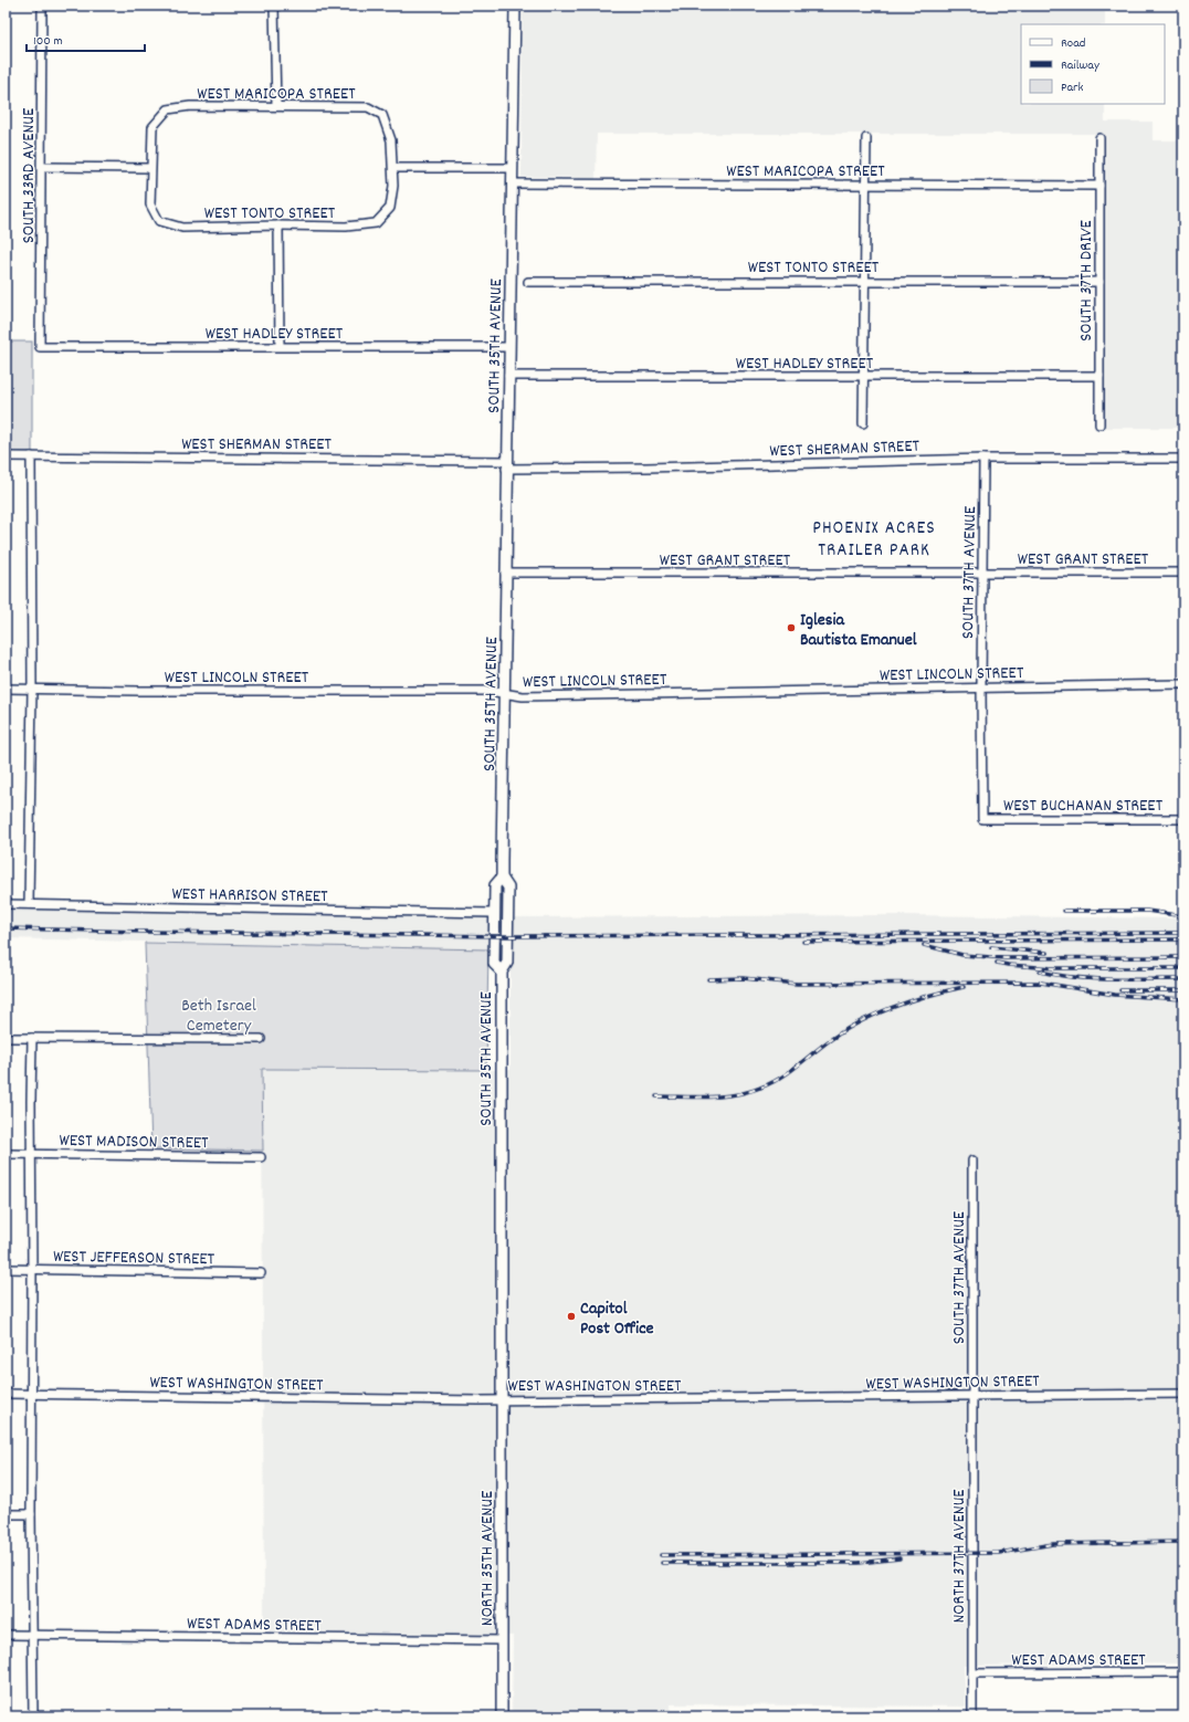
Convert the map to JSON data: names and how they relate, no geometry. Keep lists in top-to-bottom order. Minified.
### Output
{"streets":{"main road":["SOUTH 35TH AVENUE","NORTH 35TH AVENUE"],"street":["WEST MARICOPA STREET","SOUTH 33RD AVENUE","WEST TONTO STREET","SOUTH 37TH DRIVE","WEST HADLEY STREET","WEST SHERMAN STREET","WEST GRANT STREET","SOUTH 37TH AVENUE","WEST LINCOLN STREET","WEST BUCHANAN STREET","WEST HARRISON STREET","WEST MADISON STREET","WEST JEFFERSON STREET","WEST WASHINGTON STREET","NORTH 37TH AVENUE","WEST ADAMS STREET"]},"crossings":[["WEST MARICOPA STREET","WEST TONTO STREET"],["WEST MARICOPA STREET","SOUTH 37TH DRIVE"],["WEST MARICOPA STREET","SOUTH 35TH AVENUE"],["SOUTH 33RD AVENUE","WEST HADLEY STREET"],["WEST TONTO STREET","SOUTH 37TH DRIVE"],["SOUTH 37TH DRIVE","WEST HADLEY STREET"],["WEST HADLEY STREET","SOUTH 35TH AVENUE"],["SOUTH 35TH AVENUE","WEST SHERMAN STREET"],["SOUTH 35TH AVENUE","WEST GRANT STREET"],["SOUTH 35TH AVENUE","WEST LINCOLN STREET"],["SOUTH 35TH AVENUE","WEST WASHINGTON STREET"],["SOUTH 35TH AVENUE","NORTH 35TH AVENUE"],["WEST SHERMAN STREET","SOUTH 37TH AVENUE"],["WEST GRANT STREET","SOUTH 37TH AVENUE"],["SOUTH 37TH AVENUE","WEST LINCOLN STREET"],["SOUTH 37TH AVENUE","WEST BUCHANAN STREET"],["SOUTH 37TH AVENUE","WEST WASHINGTON STREET"],["SOUTH 37TH AVENUE","NORTH 37TH AVENUE"],["WEST WASHINGTON STREET","NORTH 37TH AVENUE"],["WEST WASHINGTON STREET","NORTH 35TH AVENUE"],["NORTH 37TH AVENUE","WEST ADAMS STREET"],["NORTH 35TH AVENUE","WEST ADAMS STREET"]],"districts":["PHOENIX ACRES TRAILER PARK"],"parks":["Beth Israel Cemetery"],"places":["Iglesia Bautista Emanuel","Capitol Post Office"],"legend":["Road","Railway","Park"],"scale_bar":"100 m"}
